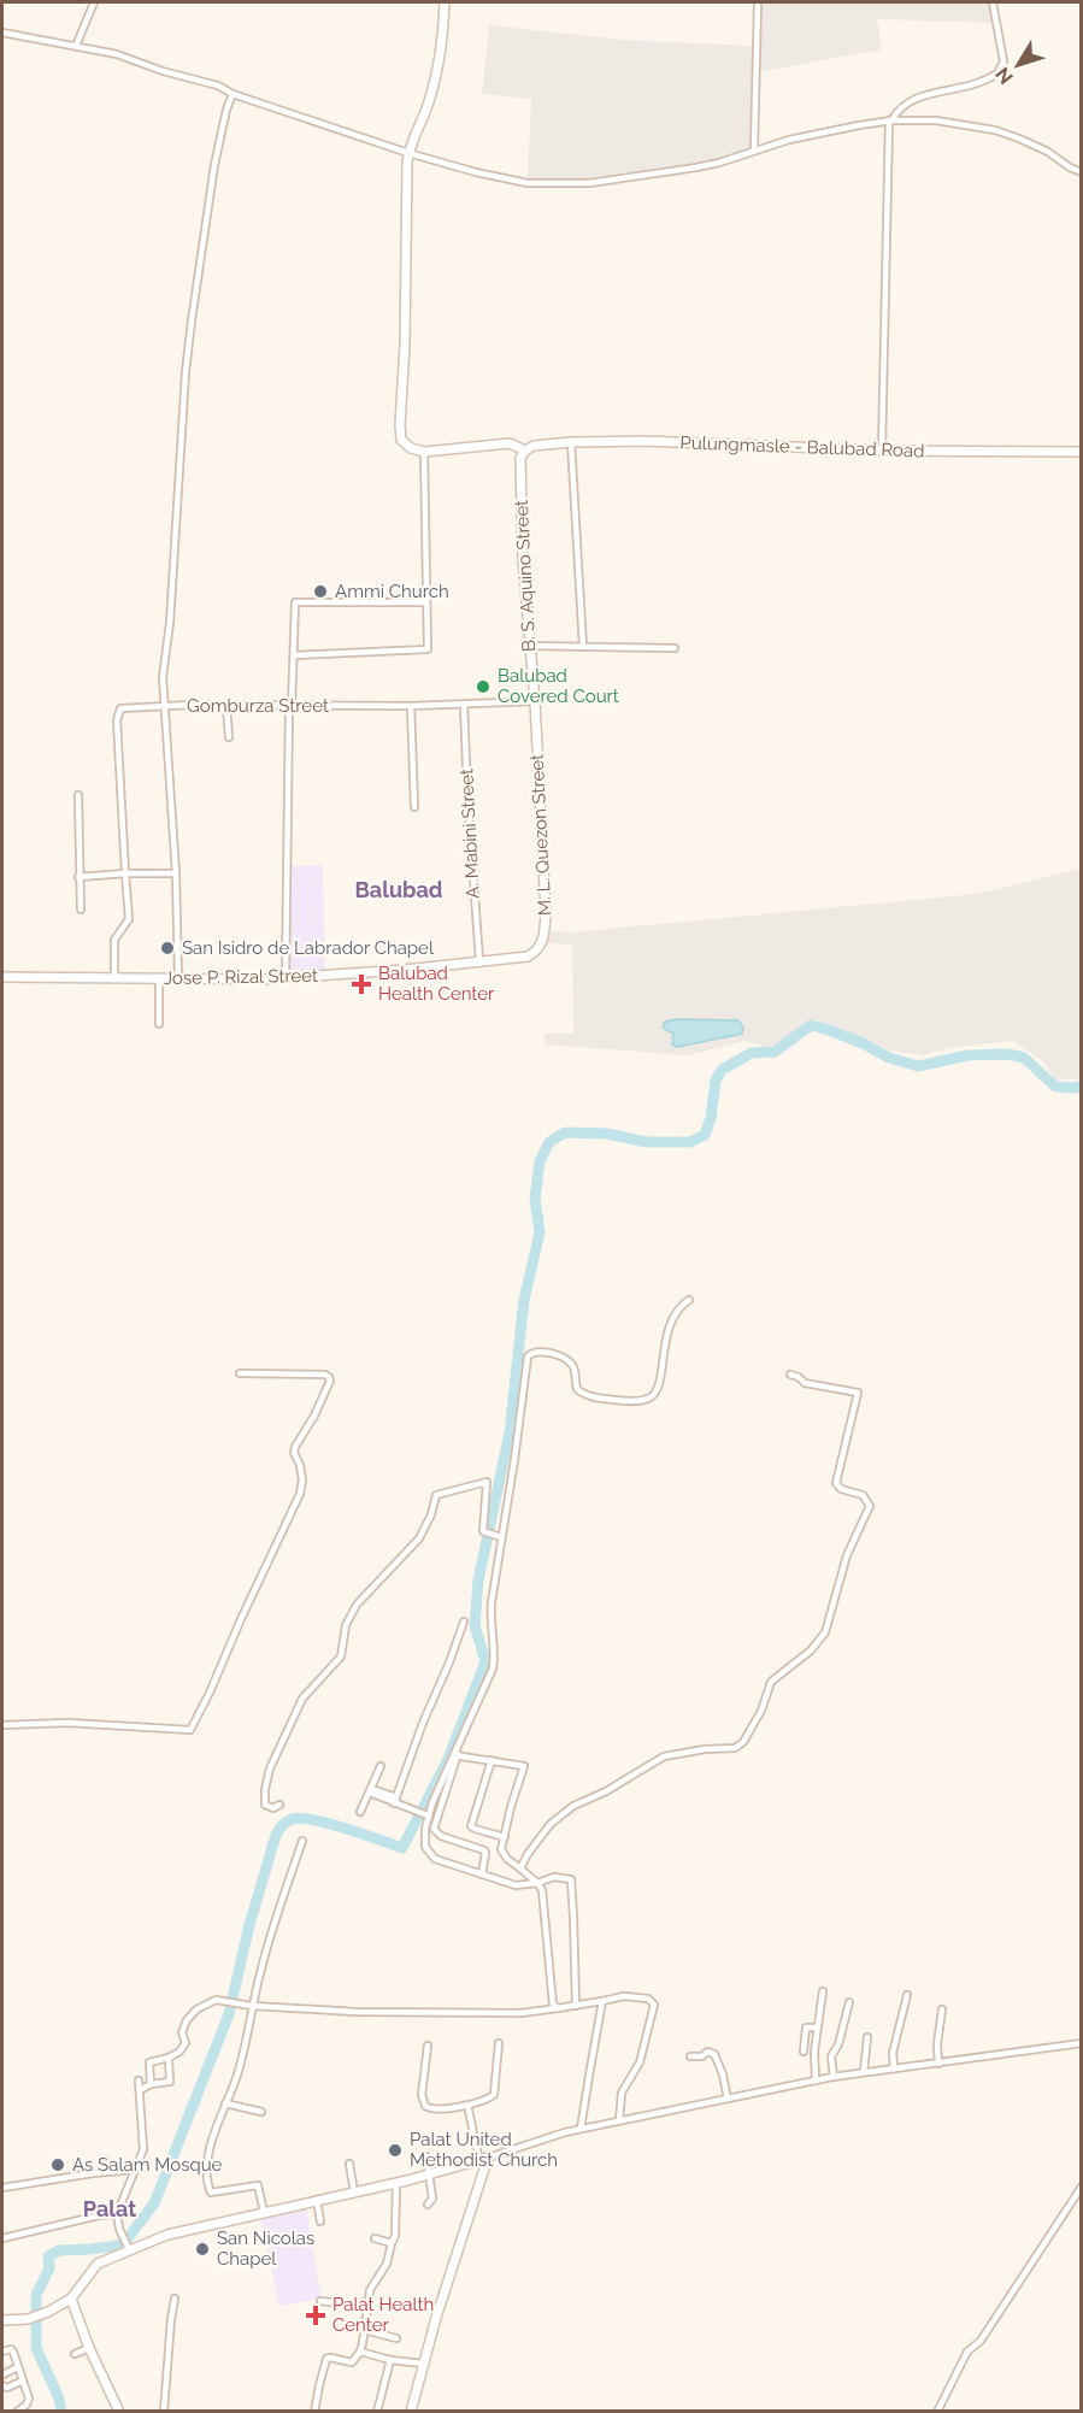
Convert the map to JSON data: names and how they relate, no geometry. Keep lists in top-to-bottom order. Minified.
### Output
{"streets":{"street":["Pulungmasle - Balubad Road","B. S. Aquino Street","Gomburza Street","A. Mabini Street","M. L. Quezon Street","Jose P. Rizal Street"]},"crossings":[["Pulungmasle - Balubad Road","B. S. Aquino Street"],["B. S. Aquino Street","Gomburza Street"],["B. S. Aquino Street","M. L. Quezon Street"],["Gomburza Street","A. Mabini Street"],["Gomburza Street","M. L. Quezon Street"],["Gomburza Street","Jose P. Rizal Street"],["A. Mabini Street","M. L. Quezon Street"],["A. Mabini Street","Jose P. Rizal Street"],["M. L. Quezon Street","Jose P. Rizal Street"]],"districts":["Balubad","Palat"],"places":{"other":["Ammi Church","Balubad Covered Court","San Isidro de Labrador Chapel","Palat United Methodist Church","As Salam Mosque","San Nicolas Chapel"],"health":["Balubad Health Center","Palat Health Center"]},"north":"bottom left"}
